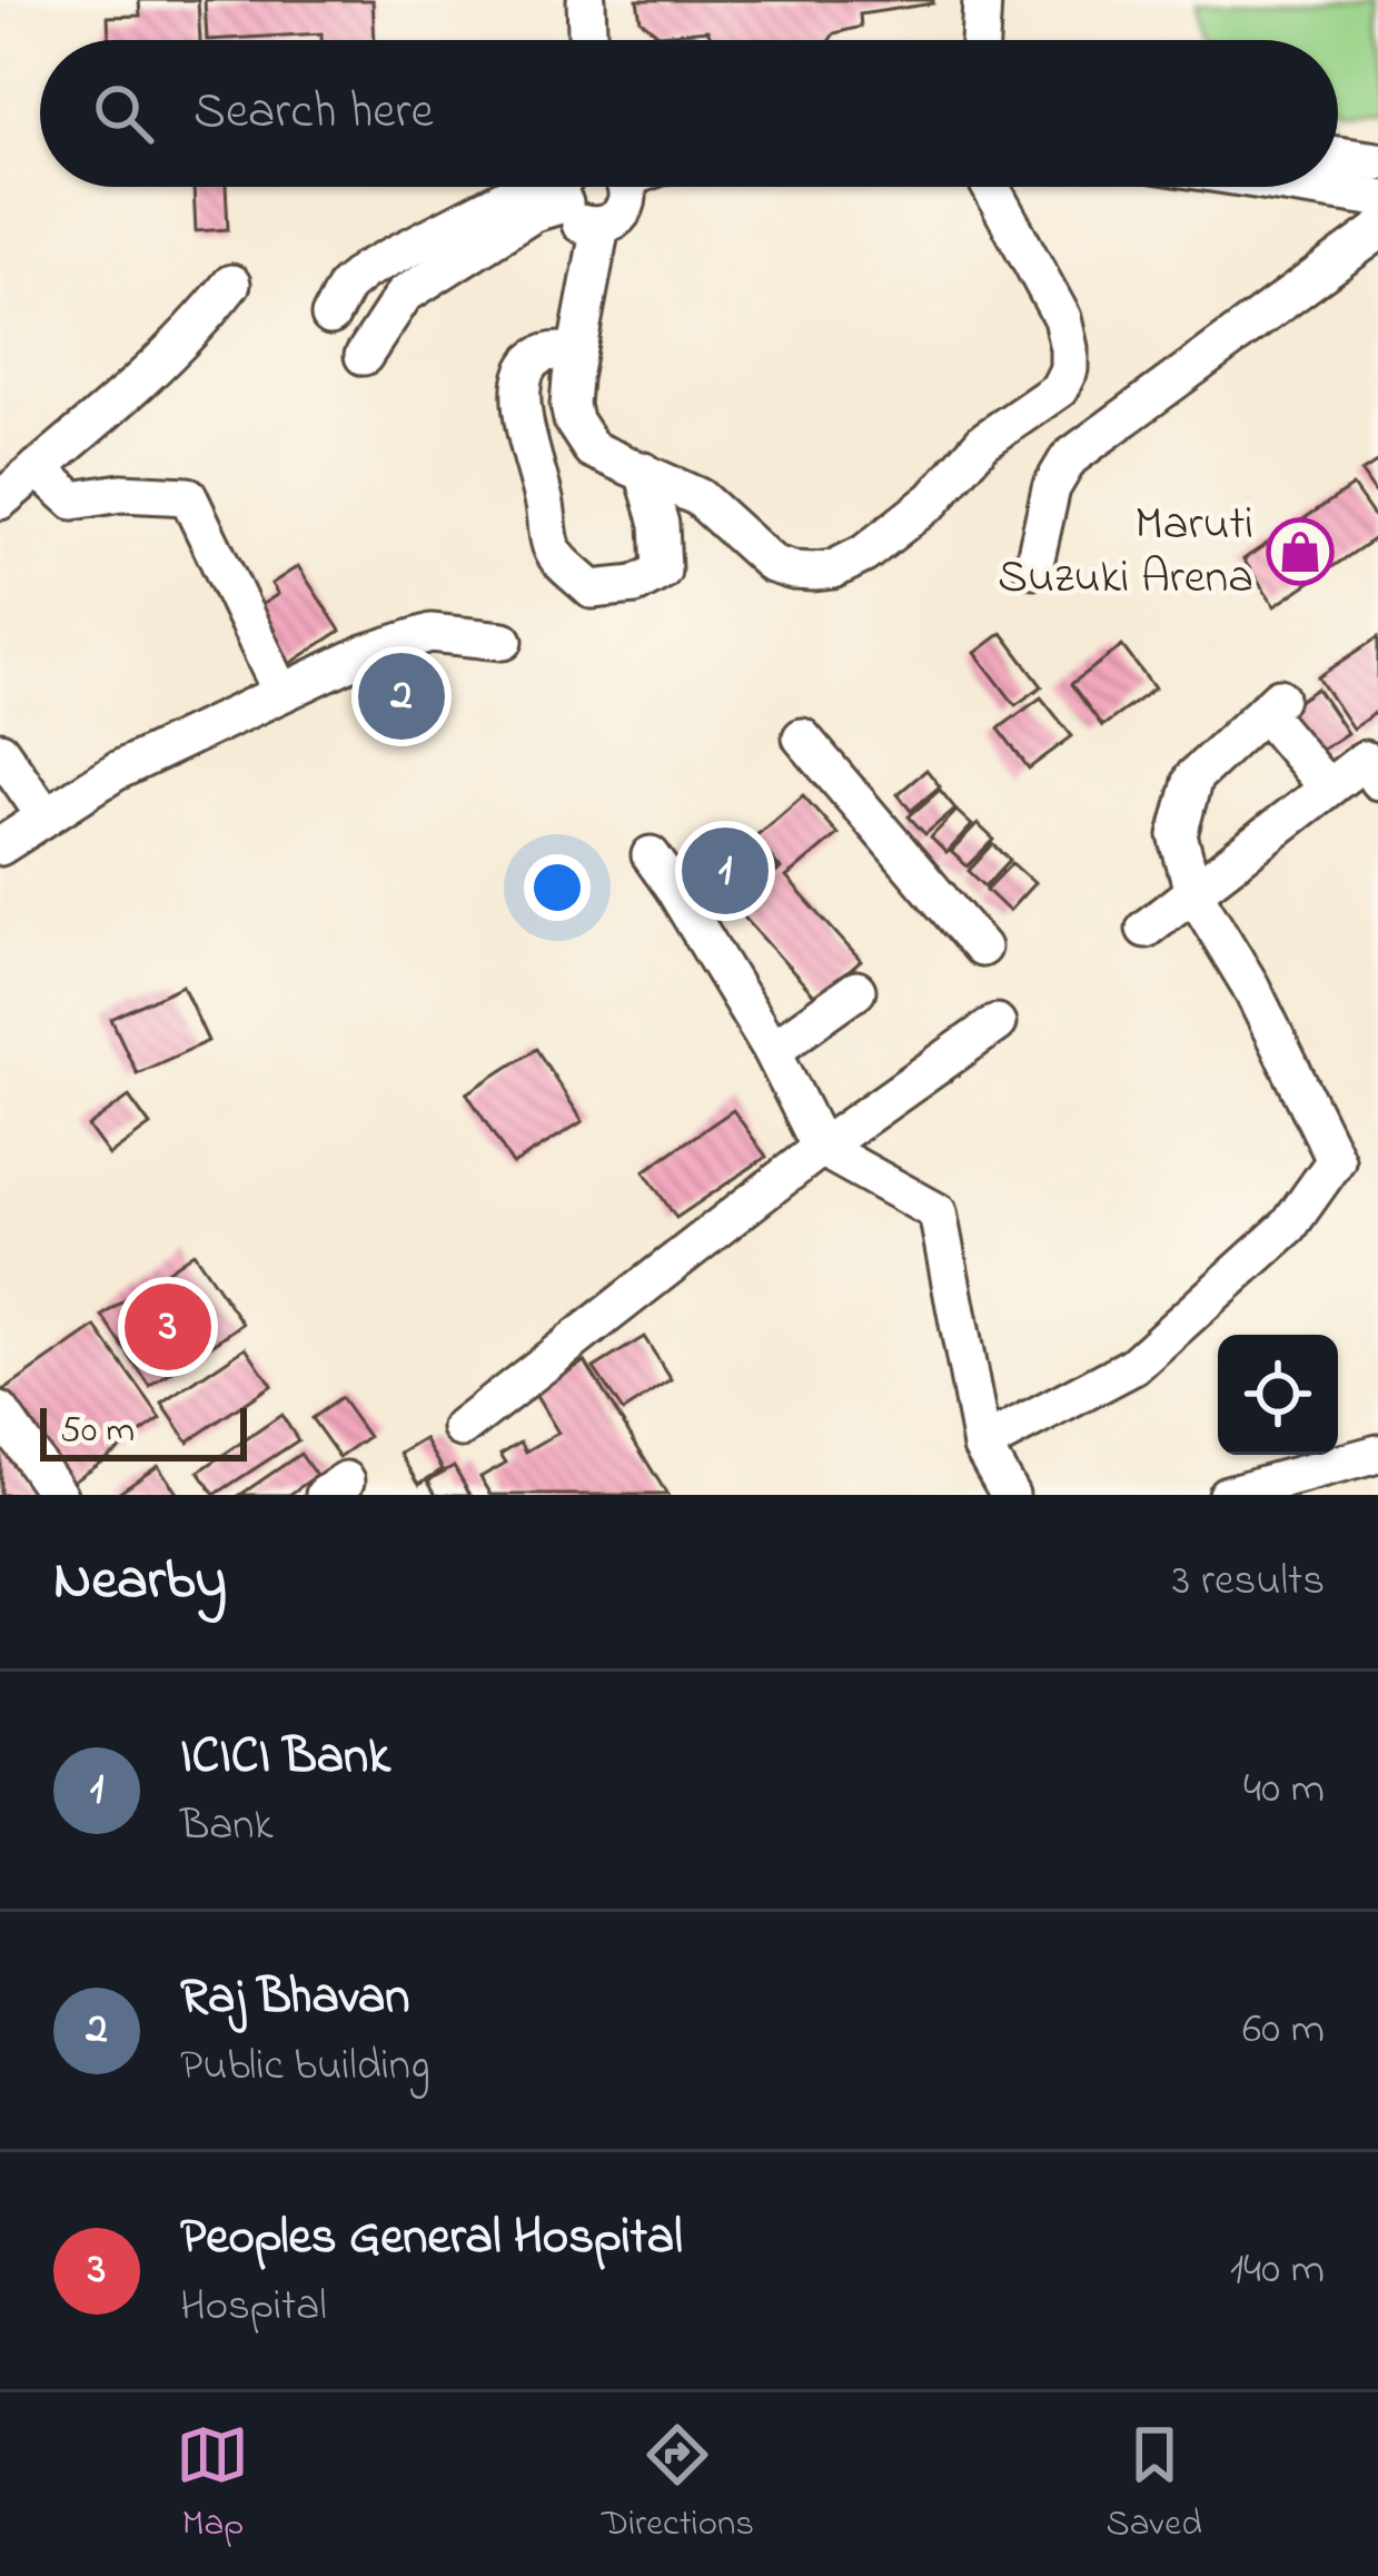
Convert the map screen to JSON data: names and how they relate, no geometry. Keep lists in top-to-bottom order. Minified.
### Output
{"places":{"shop":["Maruti Suzuki Arena"]},"scale_bar":"50 m","page":{"search":"Search here","pins":["2","1","3"],"scale":"50 m","heading":["Nearby","3 results"],"list":[{"mark":"1","name":"ICICI Bank","note":"Bank","value":"40 m"},{"mark":"2","name":"Raj Bhavan","note":"Public building","value":"60 m"},{"mark":"3","name":"Peoples General Hospital","note":"Hospital","value":"140 m"}],"nav":["Map","Directions","Saved"]}}
